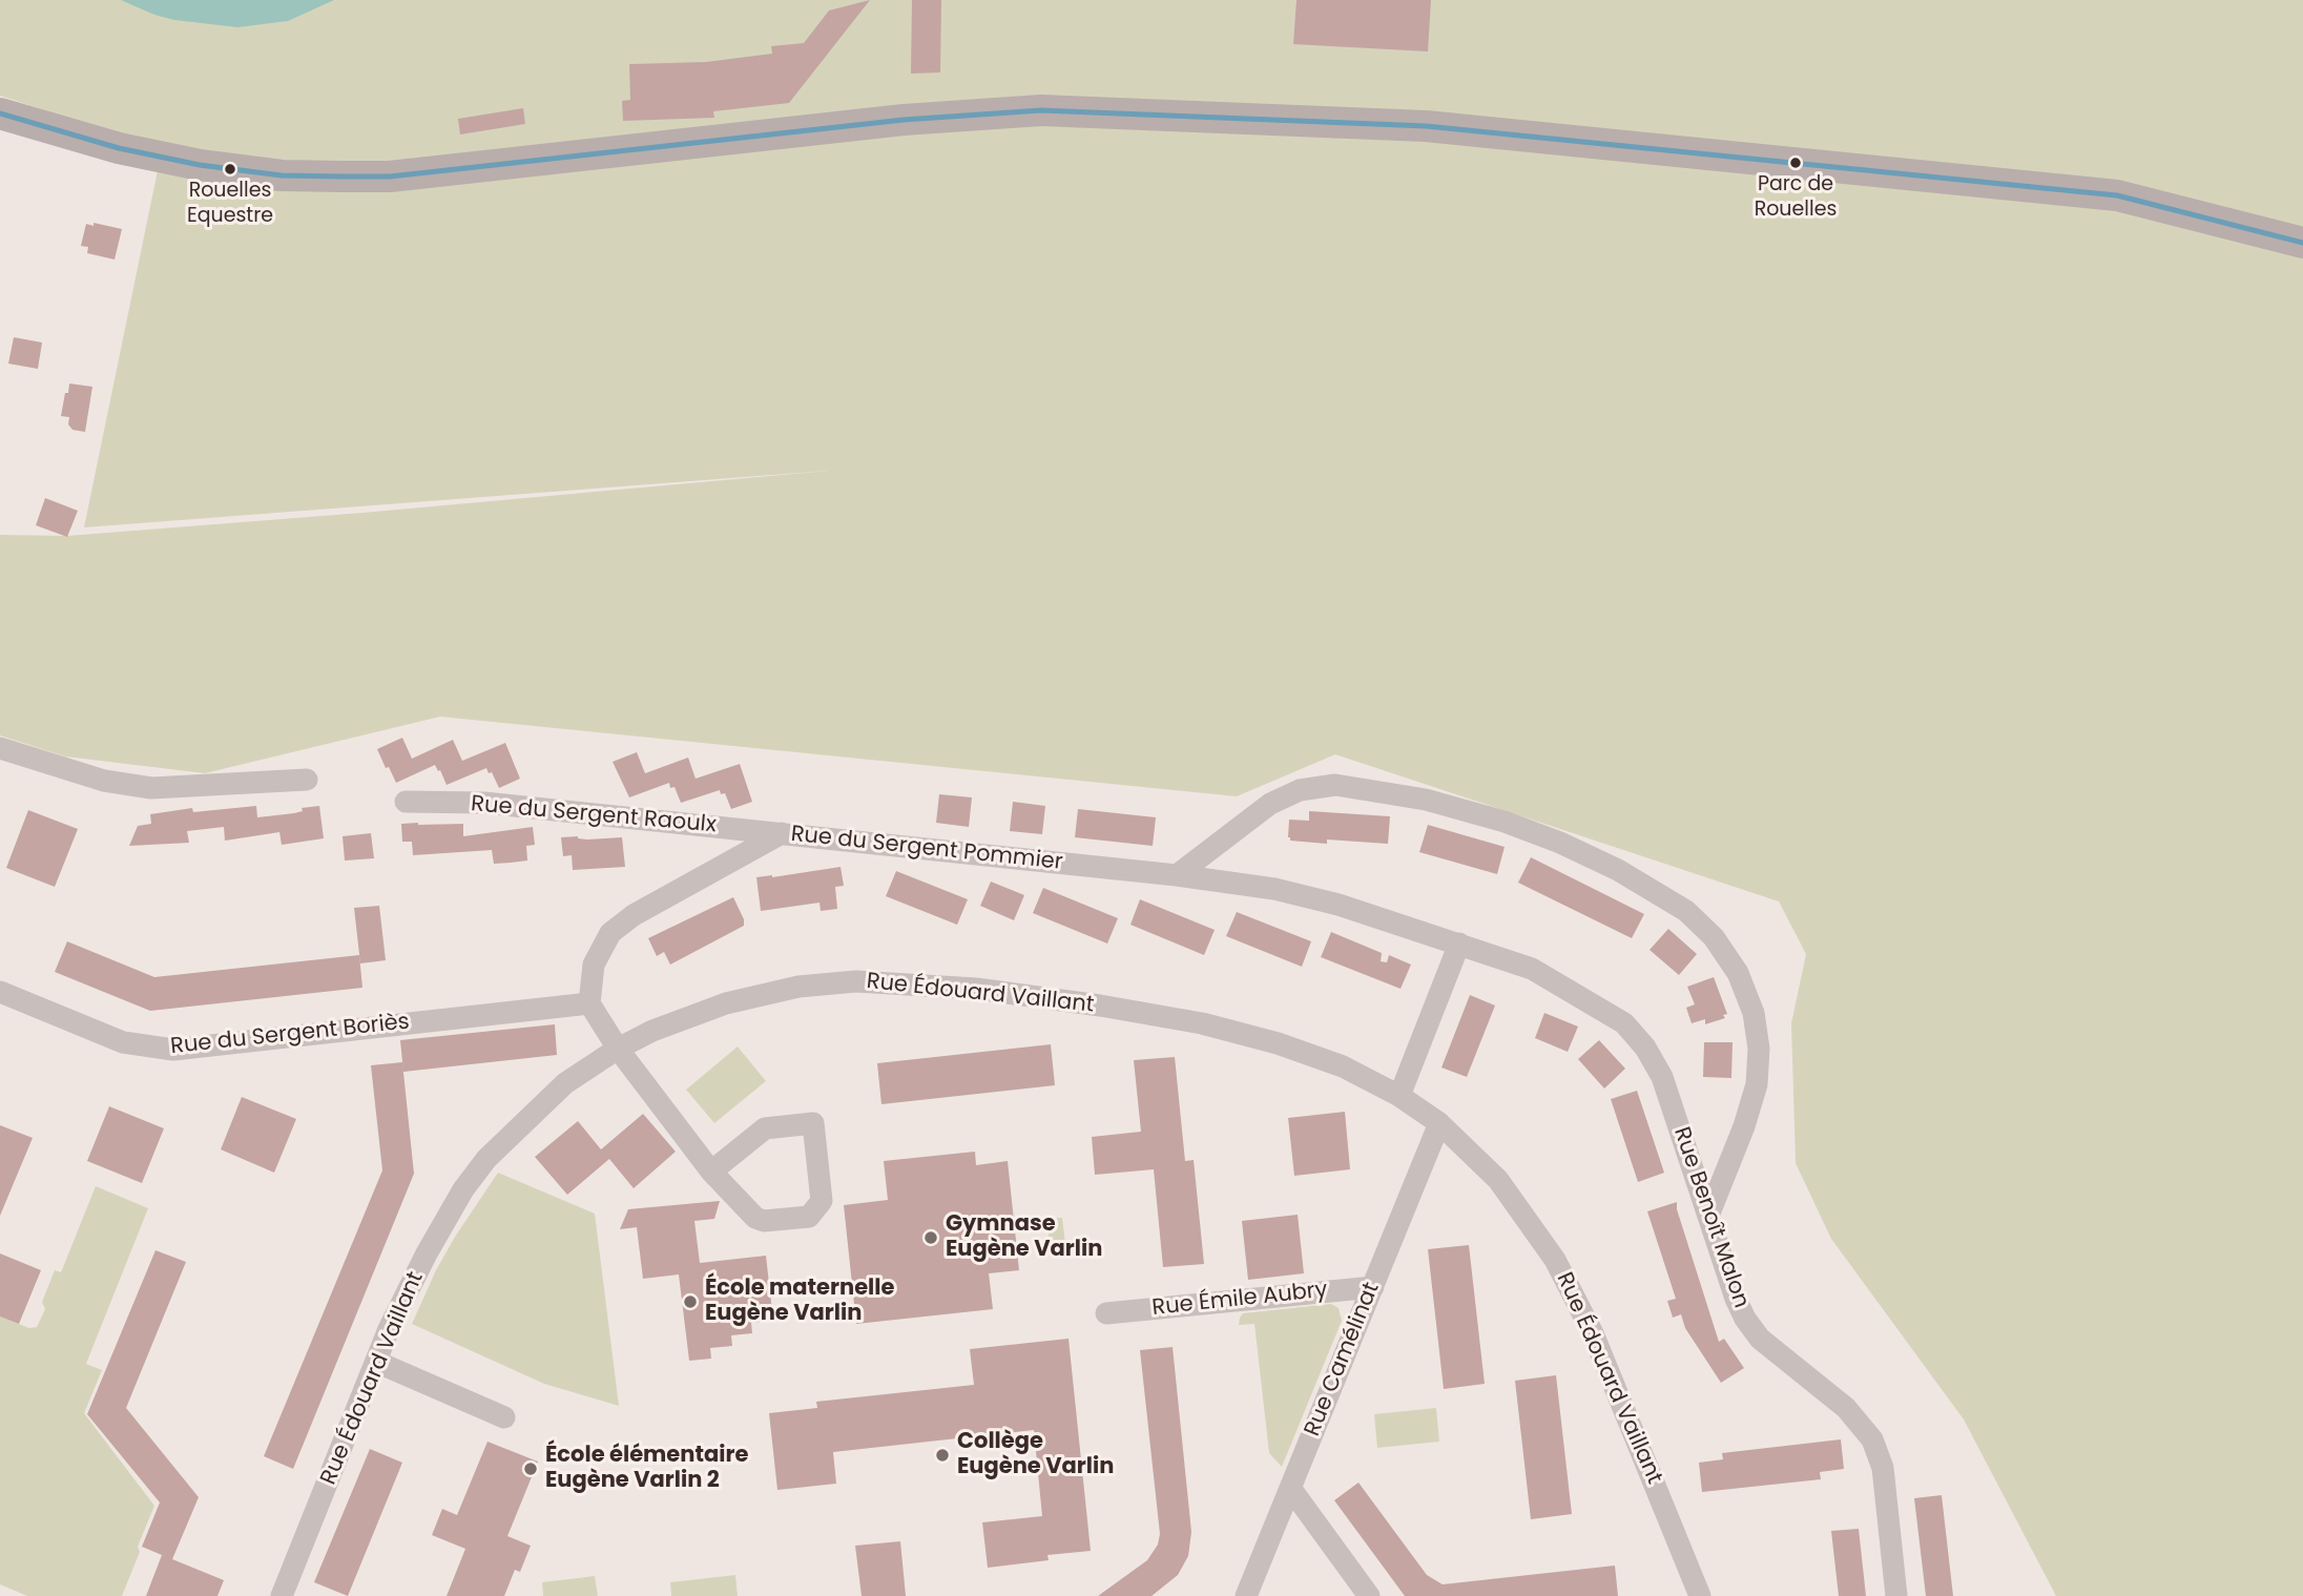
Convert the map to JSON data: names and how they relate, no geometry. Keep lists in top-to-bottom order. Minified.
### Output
{"streets":{"street":["Rue du Sergent Raoulx","Rue du Sergent Pommier","Rue Édouard Vaillant","Rue du Sergent Boriès","Rue Benoît Malon","Rue Émile Aubry","Rue Camélinat"]},"crossings":[["Rue du Sergent Raoulx","Rue du Sergent Pommier"],["Rue du Sergent Pommier","Rue du Sergent Boriès"],["Rue du Sergent Pommier","Rue Benoît Malon"],["Rue Édouard Vaillant","Rue Camélinat"],["Rue Émile Aubry","Rue Camélinat"]],"places":["Parc de Rouelles","Rouelles Equestre","Gymnase Eugène Varlin","École maternelle Eugène Varlin","Collège Eugène Varlin","École élémentaire Eugène Varlin 2"]}
